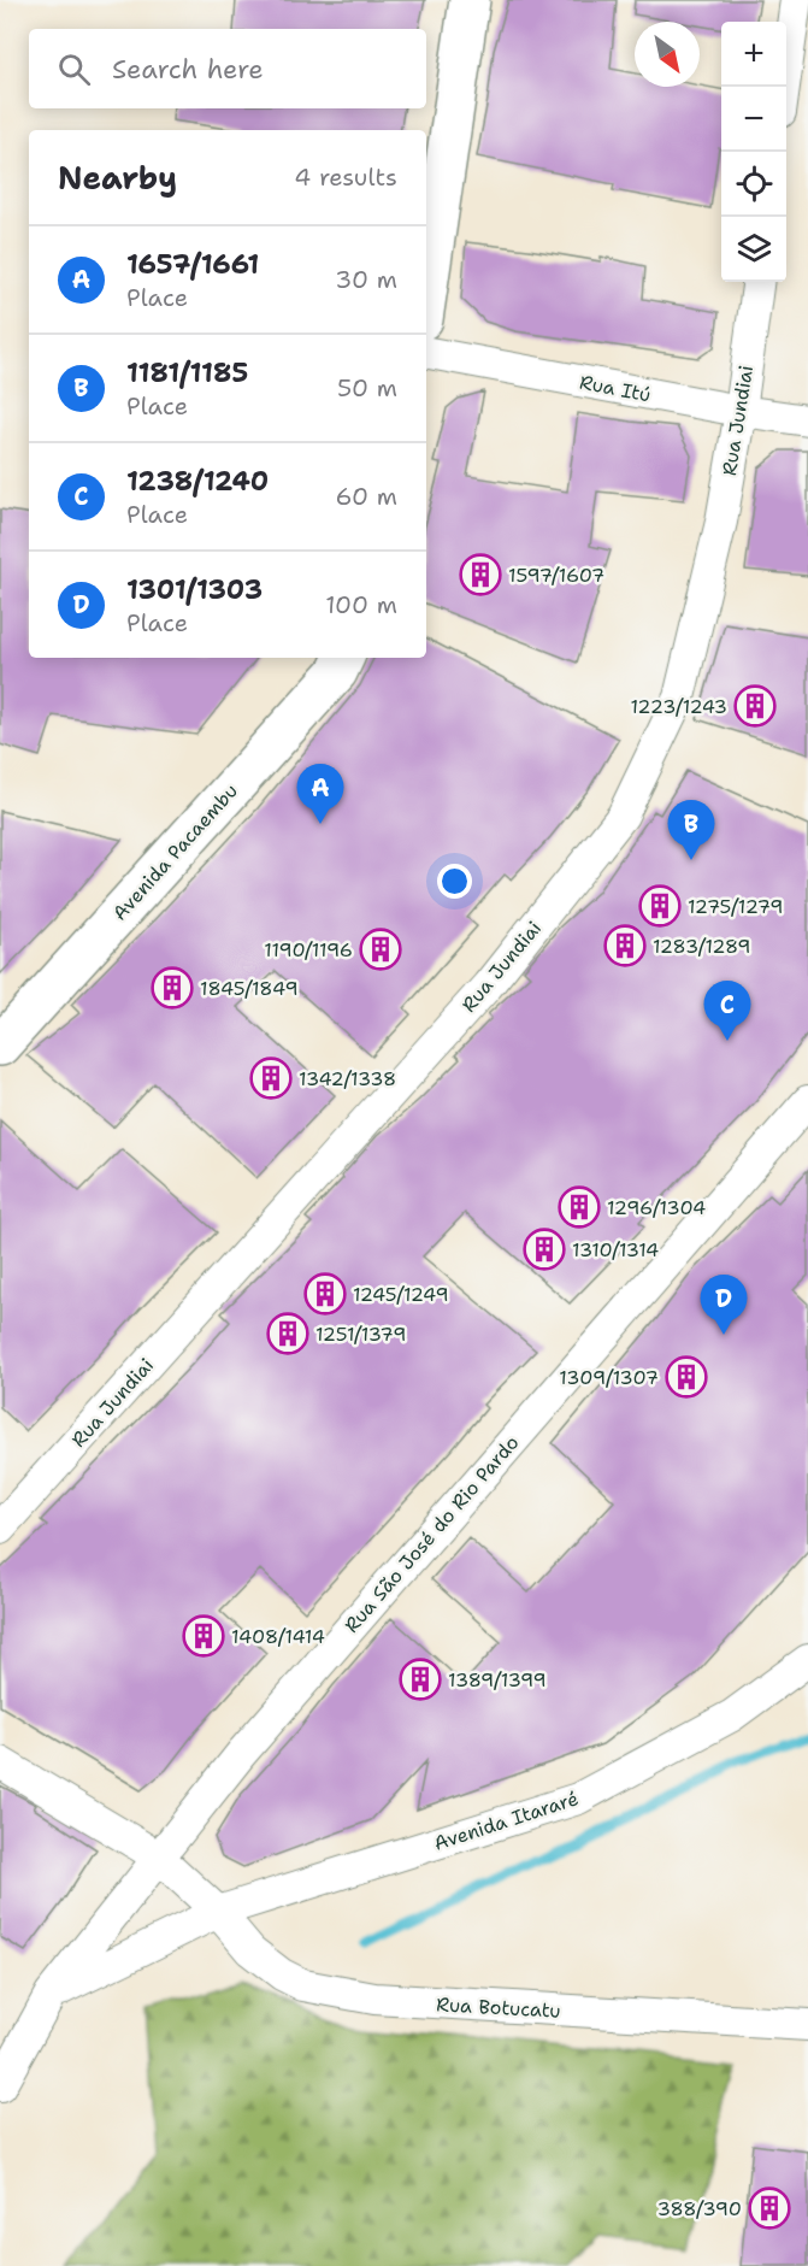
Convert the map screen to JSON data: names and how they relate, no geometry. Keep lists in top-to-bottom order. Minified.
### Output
{"streets":{"main road":["Avenida Pacaembu"],"street":["Rua Itú","Rua Jundiai","Rua São José do Rio Pardo","Avenida Itararé","Rua Botucatu"]},"crossings":[["Rua Itú","Rua Jundiai"],["Rua São José do Rio Pardo","Avenida Itararé"],["Rua São José do Rio Pardo","Rua Botucatu"],["Avenida Itararé","Rua Botucatu"]],"places":{"building":["1597/1607","1223/1243","1275/1279","1283/1289","1190/1196","1845/1849","1342/1338","1296/1304","1310/1314","1245/1249","1251/1379","1309/1307","1408/1414","1389/1399","388/390"]},"north":"bottom right","page":{"map_buttons":["+","−"],"search":"Search here","heading":["Nearby","4 results"],"list":[{"mark":"A","name":"1657/1661","note":"Place","value":"30 m"},{"mark":"B","name":"1181/1185","note":"Place","value":"50 m"},{"mark":"C","name":"1238/1240","note":"Place","value":"60 m"},{"mark":"D","name":"1301/1303","note":"Place","value":"100 m"}],"pins":["A","B","C","D"]}}
